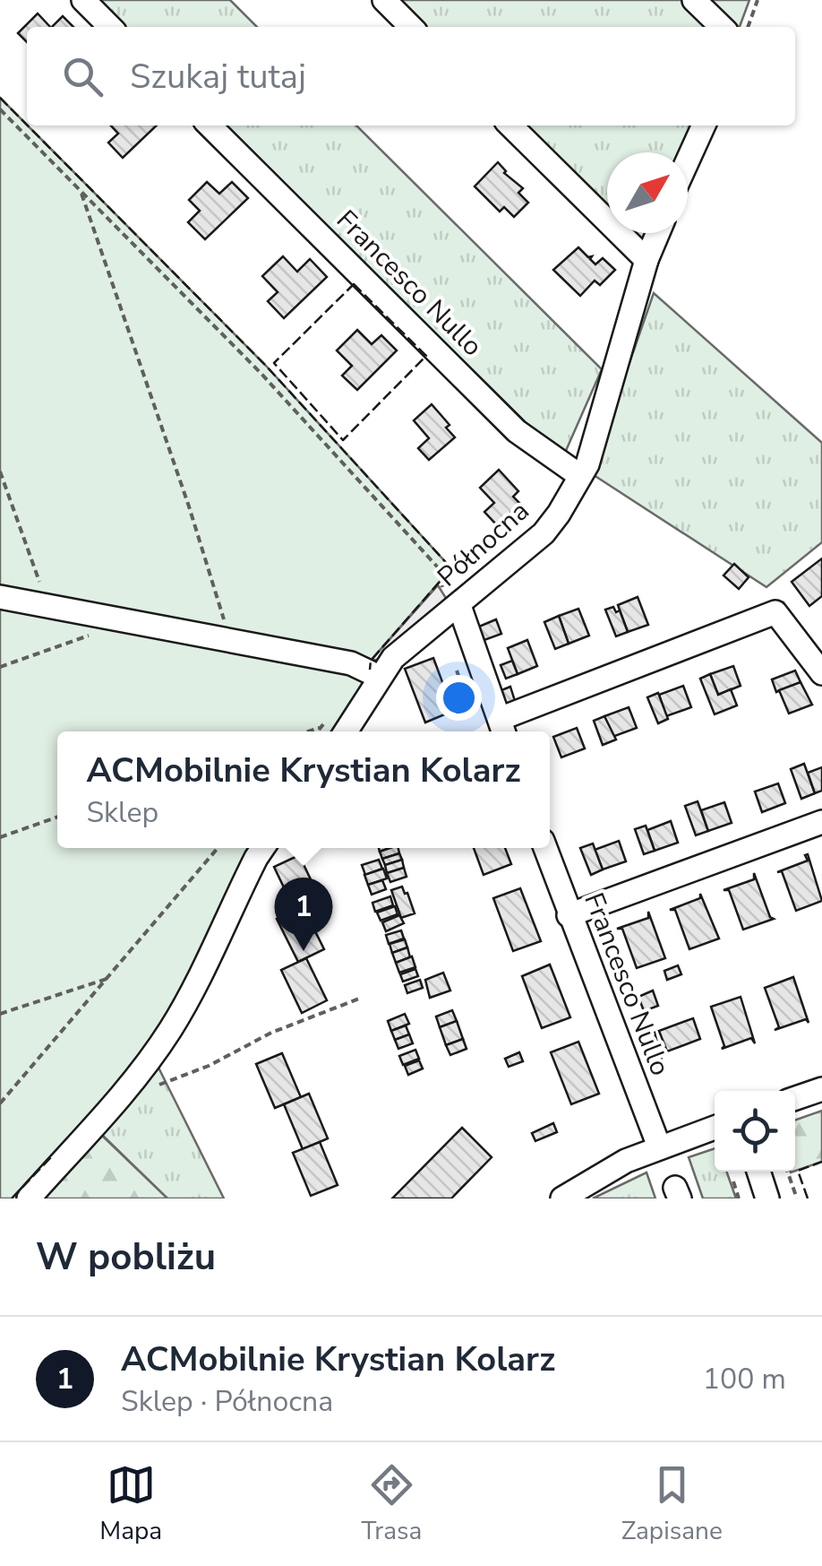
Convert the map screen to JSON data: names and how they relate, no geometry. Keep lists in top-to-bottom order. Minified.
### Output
{"streets":{"street":["Francesco Nullo","Północna"]},"crossings":[["Francesco Nullo","Północna"]],"north":"top right","page":{"search":"Szukaj tutaj","popup":["ACMobilnie Krystian Kolarz","Sklep"],"pins":"1","heading":"W pobliżu","list":[{"mark":"1","name":"ACMobilnie Krystian Kolarz","note":"Sklep · Północna","value":"100 m"}],"nav":["Mapa","Trasa","Zapisane"]}}
